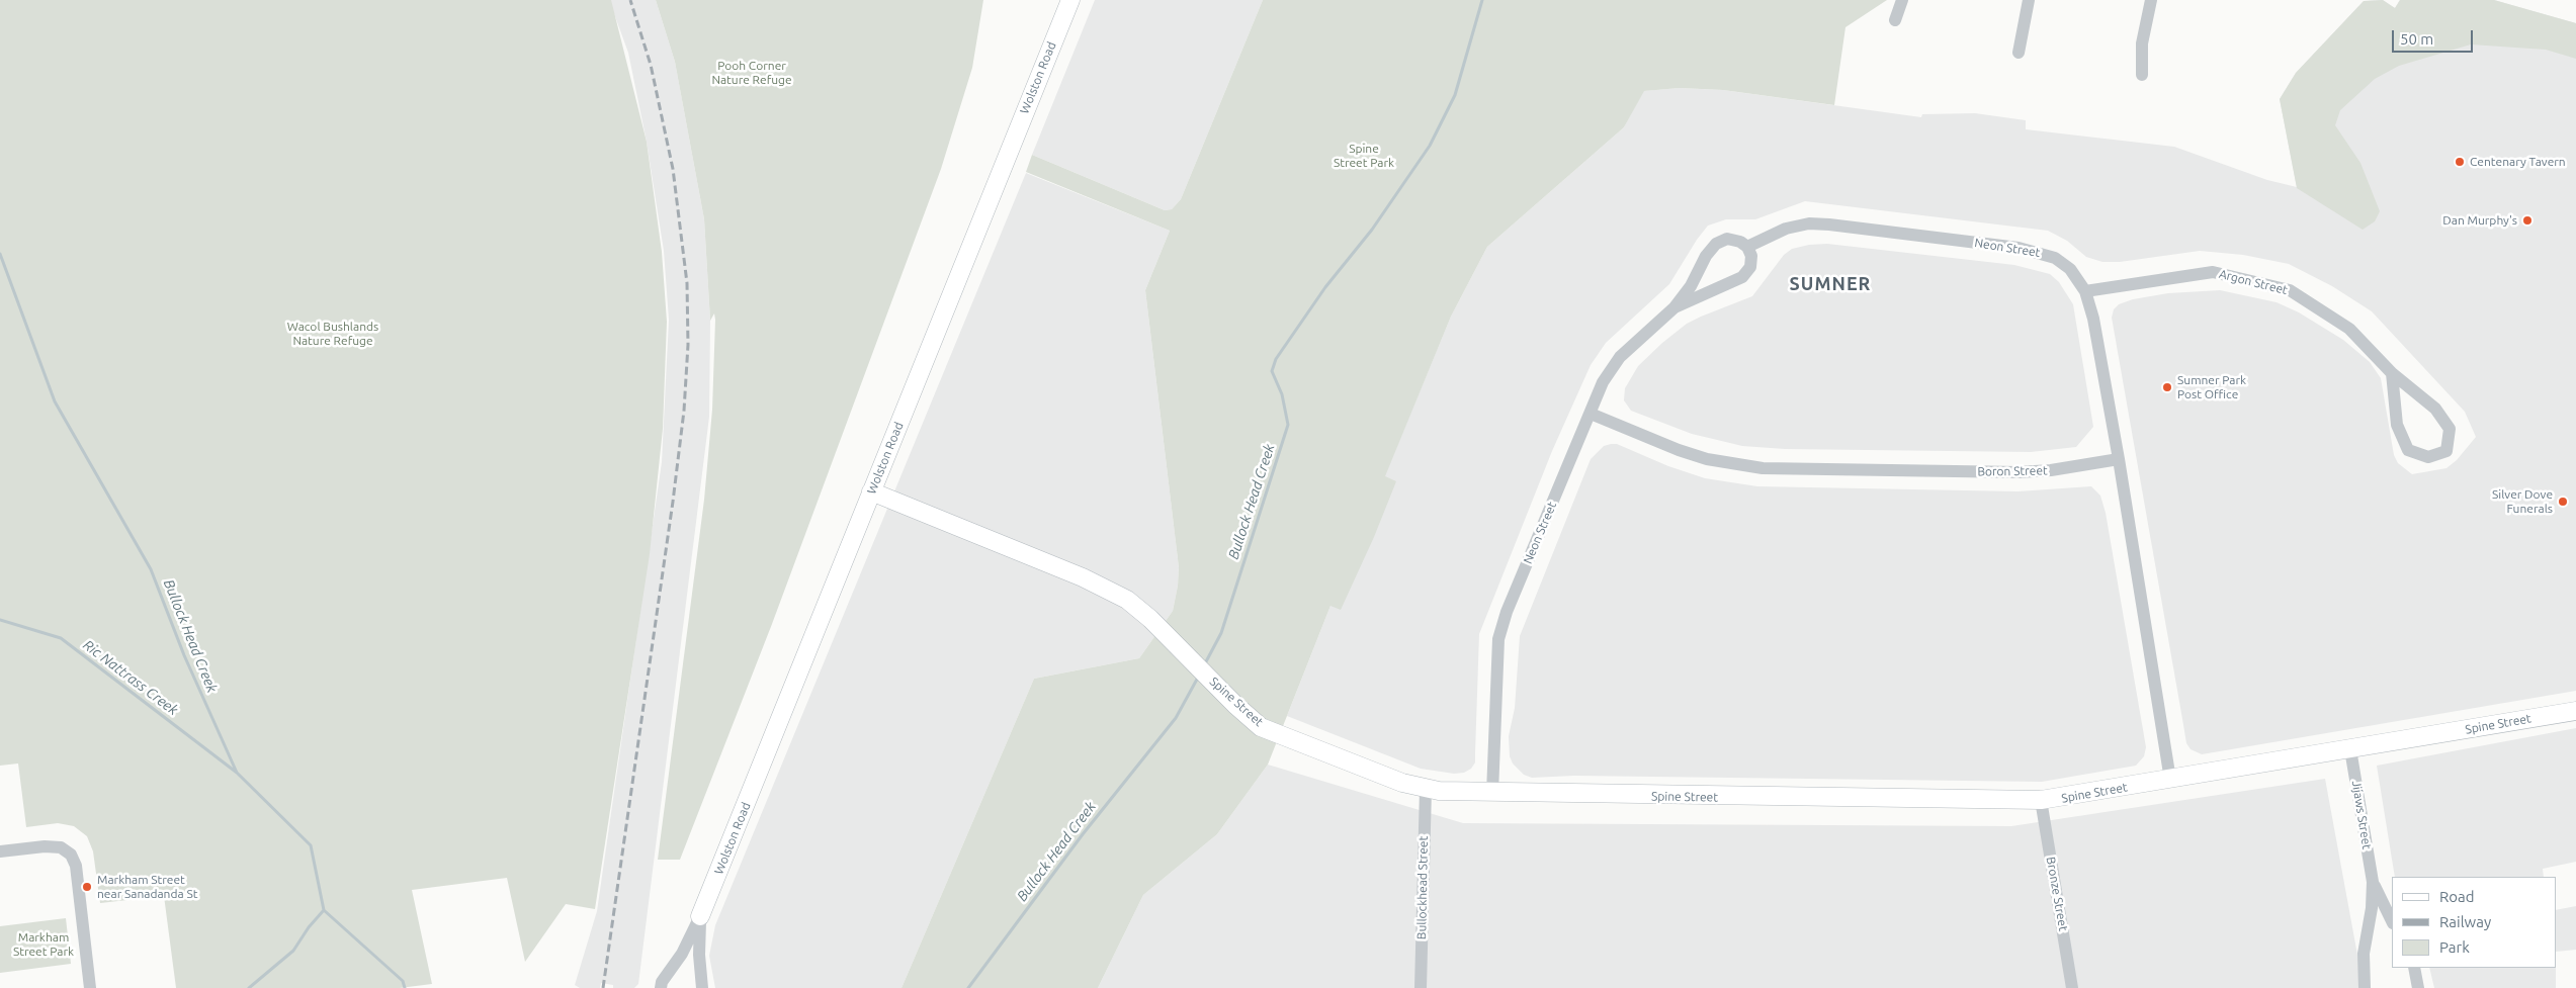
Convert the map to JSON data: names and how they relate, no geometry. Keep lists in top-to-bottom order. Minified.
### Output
{"streets":{"street":["Wolston Road","Neon Street","Argon Street","Boron Street","Spine Street","Jijaws Street","Bullockhead Street","Bronze Street"]},"crossings":[["Wolston Road","Spine Street"],["Neon Street","Argon Street"],["Neon Street","Boron Street"],["Neon Street","Spine Street"],["Spine Street","Jijaws Street"],["Spine Street","Bullockhead Street"],["Spine Street","Bronze Street"]],"districts":["SUMNER"],"water":["Bullock Head Creek","Ric Nattrass Creek"],"parks":["Pooh Corner Nature Refuge","Spine Street Park","Wacol Bushlands Nature Refuge","Markham Street Park"],"places":["Centenary Tavern","Dan Murphy's","Sumner Park Post Office","Silver Dove Funerals","Markham Street near Sanadanda St"],"legend":["Road","Railway","Park"],"scale_bar":"50 m"}
